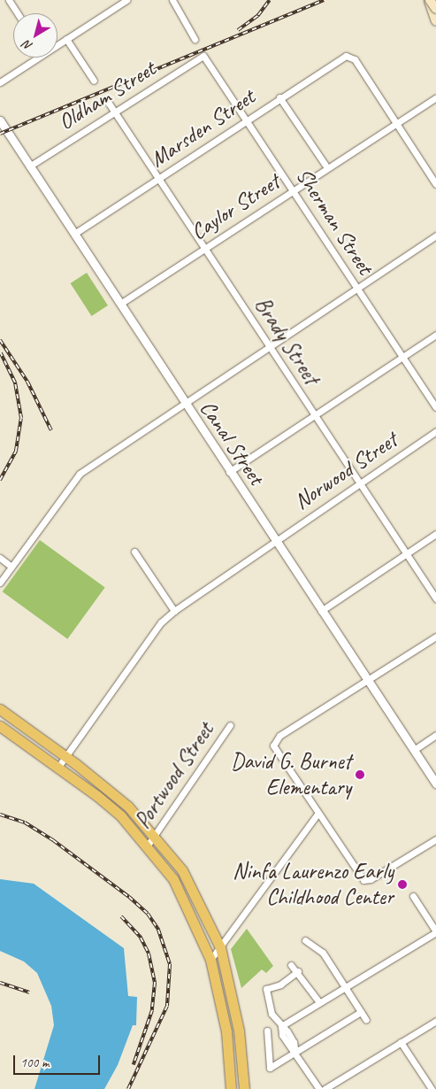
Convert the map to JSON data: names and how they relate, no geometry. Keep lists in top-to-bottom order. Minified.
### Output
{"streets":{"street":["Oldham Street","Marsden Street","Caylor Street","Sherman Street","Brady Street","Canal Street","Norwood Street","Portwood Street"]},"crossings":[["Oldham Street","Sherman Street"],["Oldham Street","Brady Street"],["Oldham Street","Canal Street"],["Marsden Street","Caylor Street"],["Marsden Street","Sherman Street"],["Marsden Street","Brady Street"],["Marsden Street","Canal Street"],["Caylor Street","Sherman Street"],["Caylor Street","Brady Street"],["Caylor Street","Canal Street"],["Brady Street","Norwood Street"],["Canal Street","Norwood Street"]],"places":["David G. Burnet Elementary","Ninfa Laurenzo Early Childhood Center"],"scale_bar":"100 m","north":"bottom left"}
